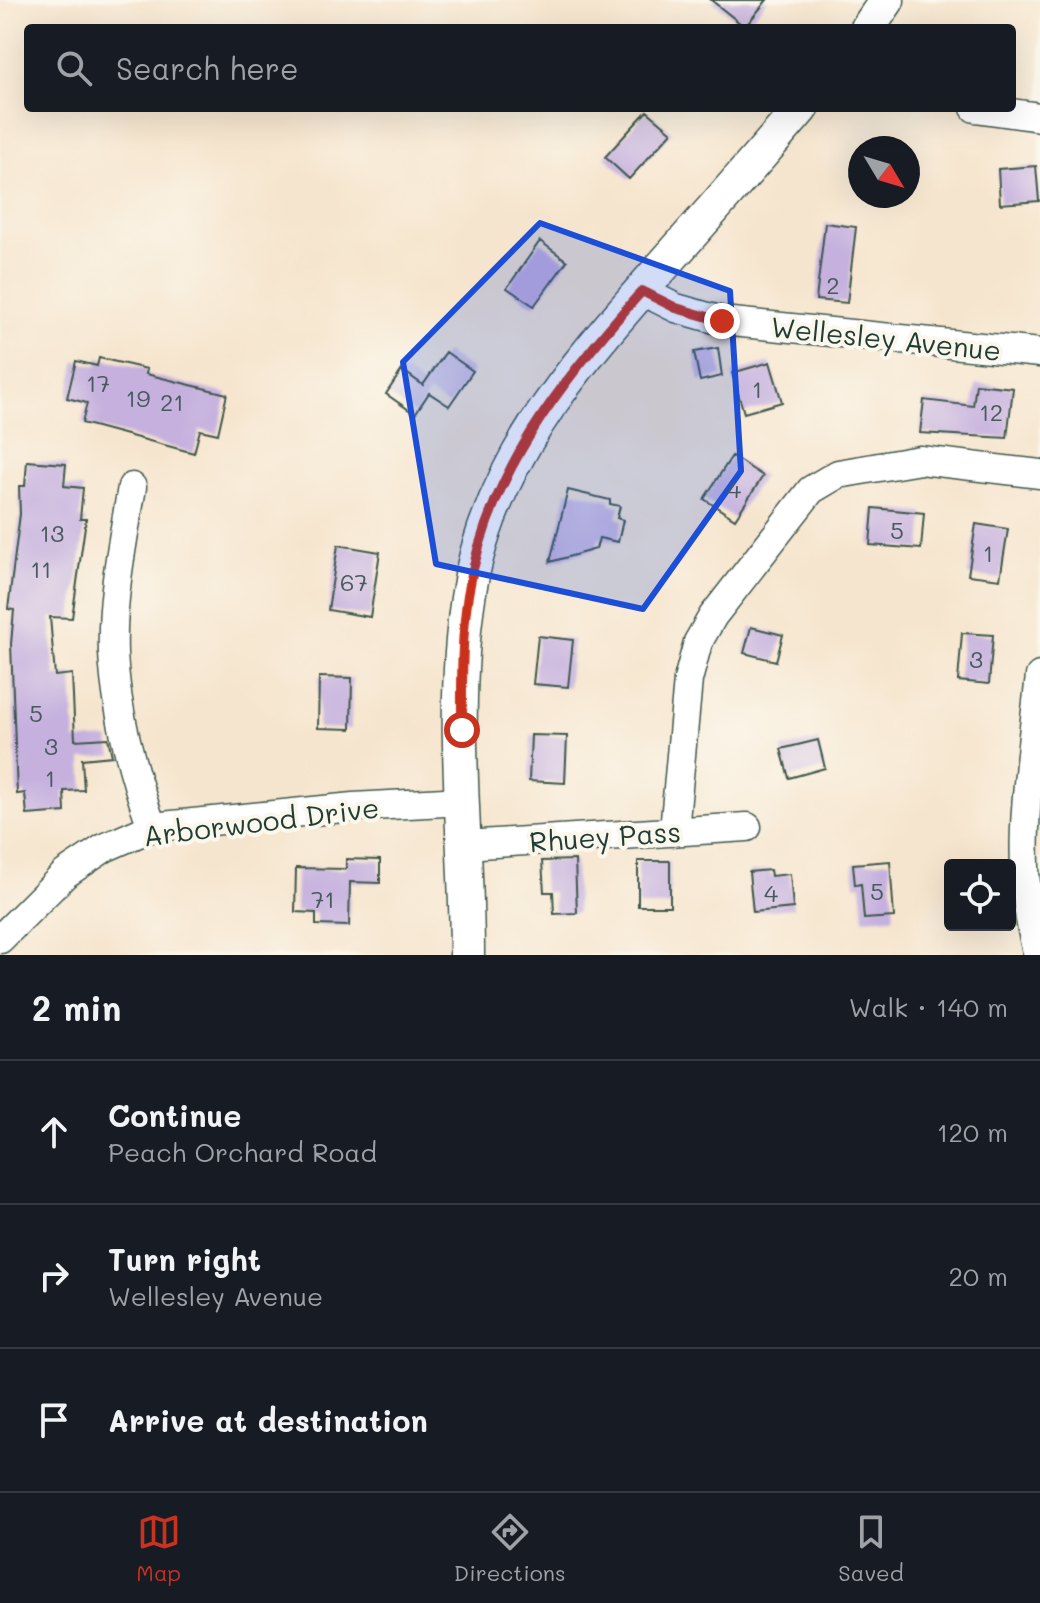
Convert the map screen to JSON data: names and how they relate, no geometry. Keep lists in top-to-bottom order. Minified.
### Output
{"streets":{"street":["Wellesley Avenue","Arborwood Drive","Rhuey Pass"]},"house_numbers":["2","17","1","19","21","12","4","5","13","1","11","67","3","5","3","1","5","4","71"],"north":"bottom right","page":{"search":"Search here","heading":["2 min","Walk · 140 m"],"list":[["Continue","Peach Orchard Road","120 m"],["Turn right","Wellesley Avenue","20 m"],"Arrive at destination"],"nav":["Map","Directions","Saved"]}}
